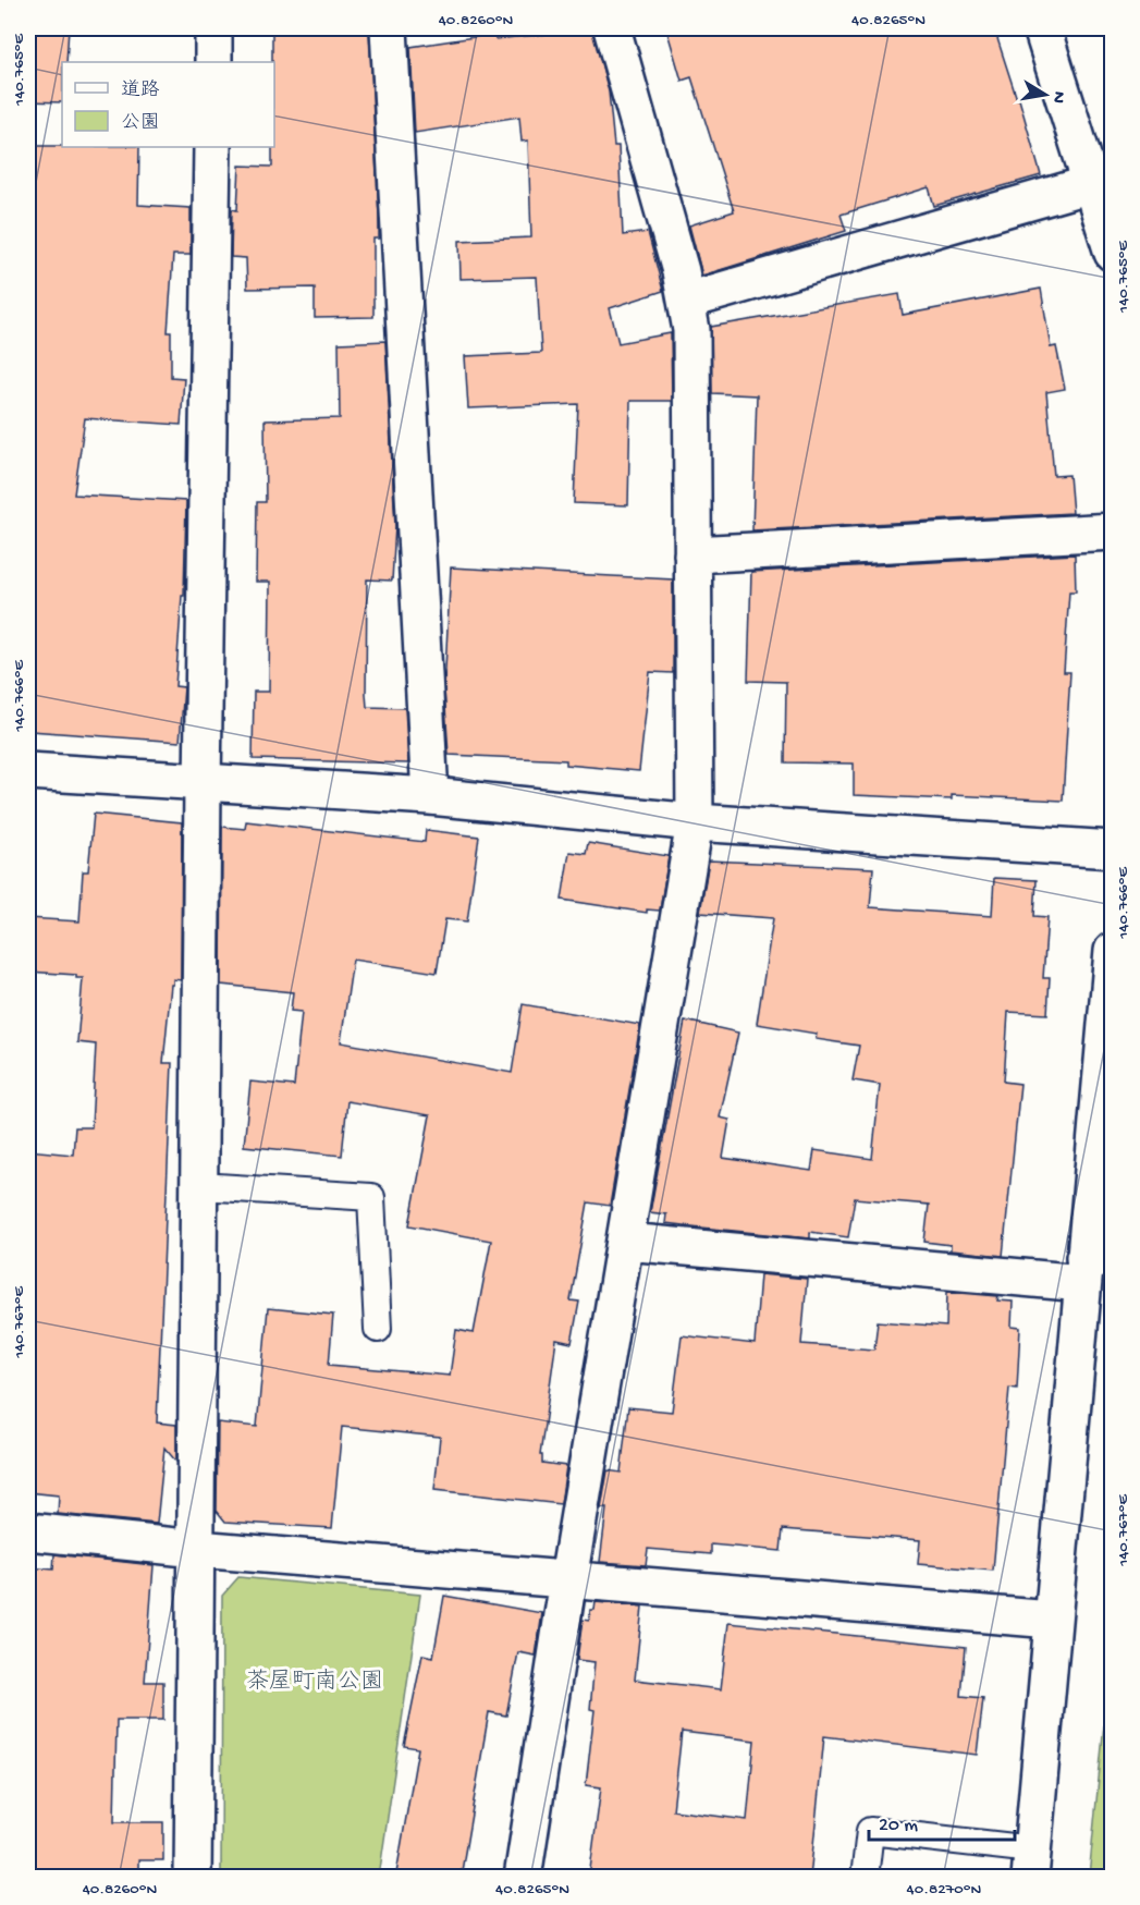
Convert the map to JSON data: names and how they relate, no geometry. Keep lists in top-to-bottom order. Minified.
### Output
{"parks":["茶屋町南公園"],"legend":["道路","公園"],"scale_bar":"20 m","north":"right","coordinates":["40.8260°N","40.8265°N","140.765°E","140.766°E","140.767°E","40.8270°N"]}
